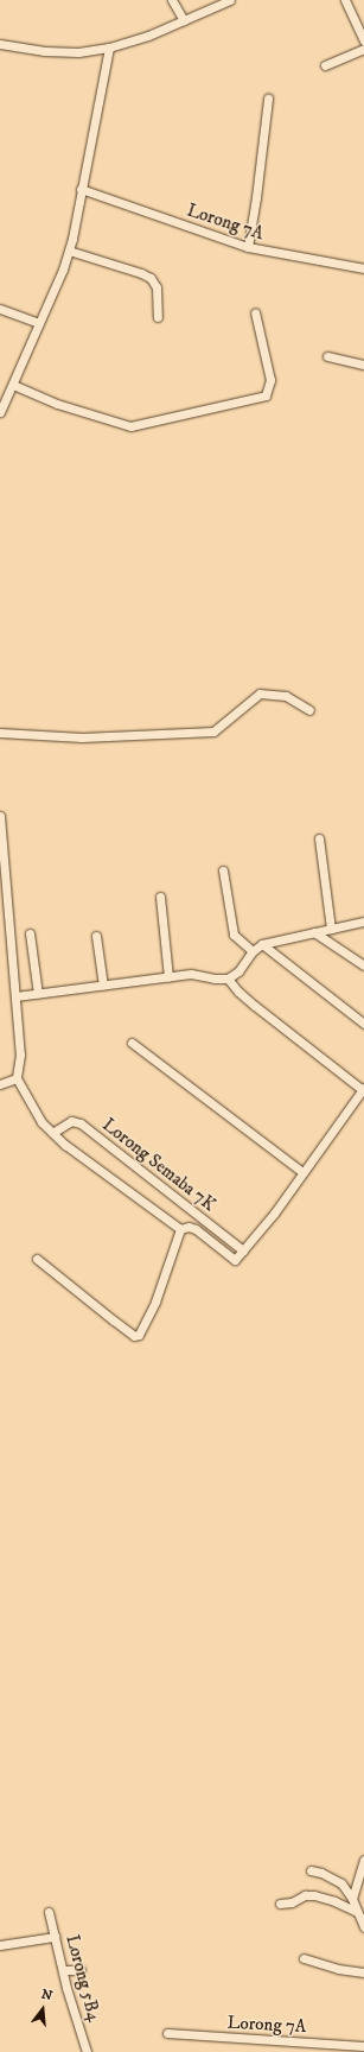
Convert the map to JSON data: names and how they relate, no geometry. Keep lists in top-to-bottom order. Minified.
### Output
{"streets":{"street":["Lorong 7A","Lorong Semaba 7K","Lorong 5B4"]},"north":"top"}
